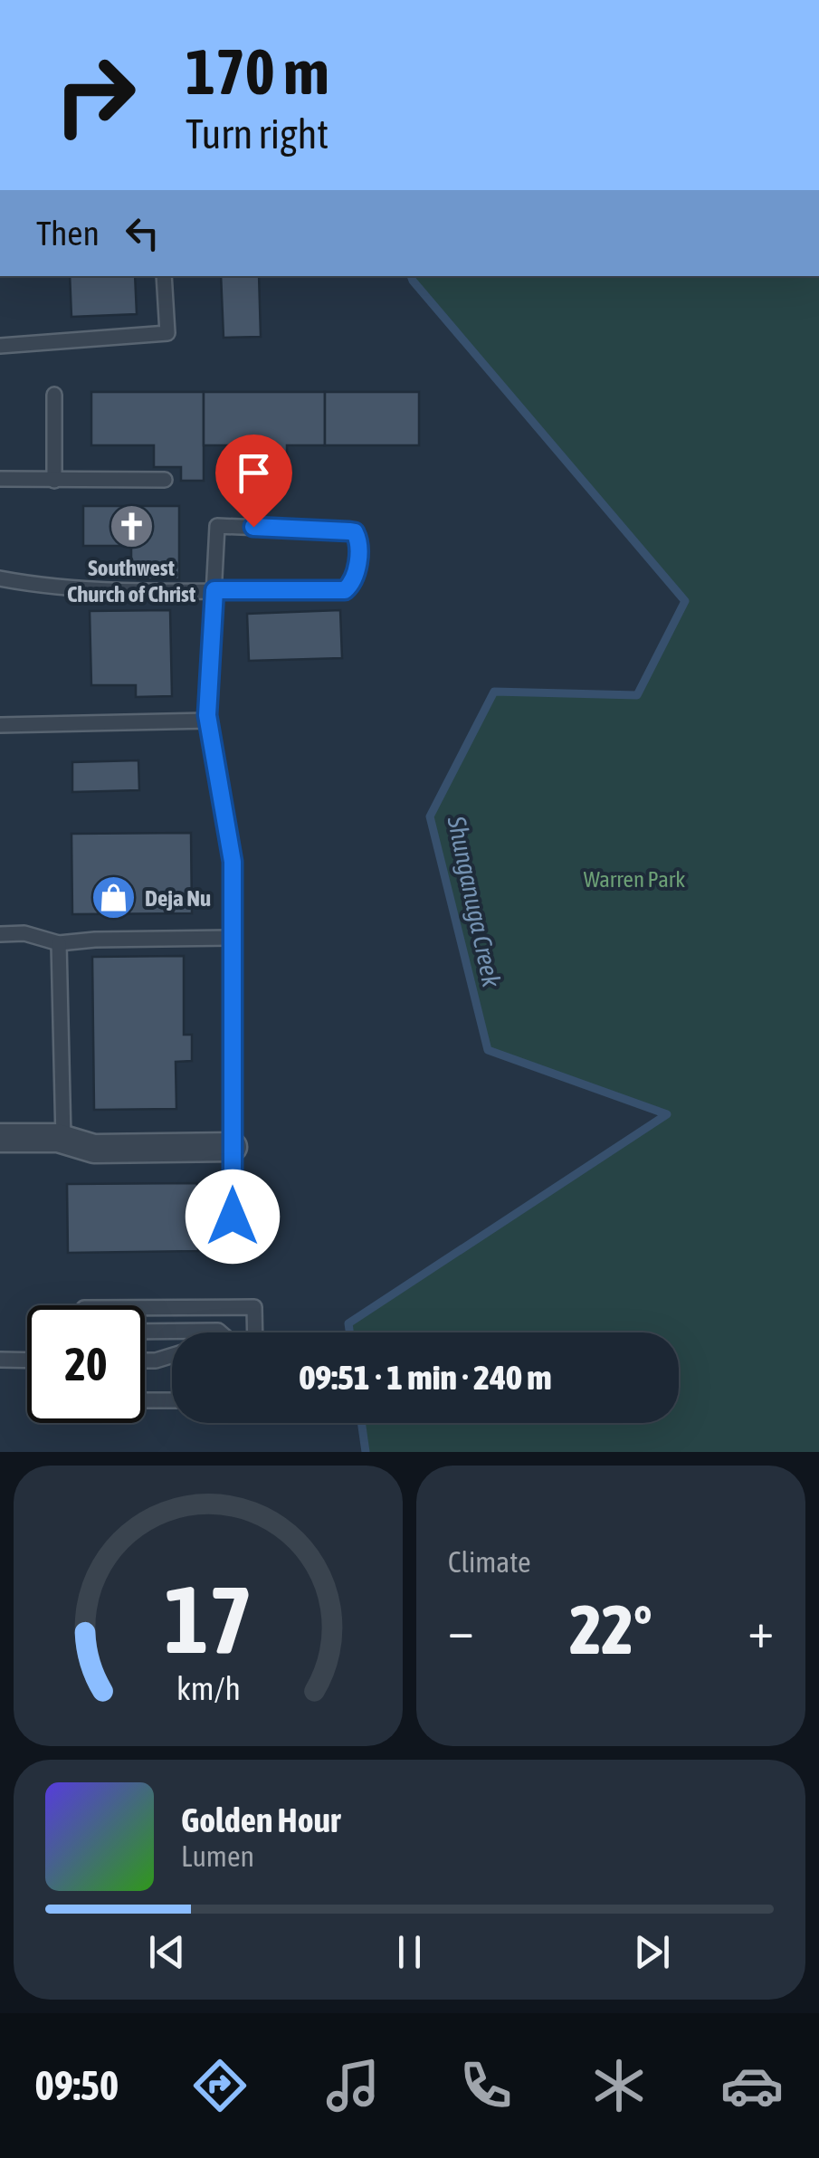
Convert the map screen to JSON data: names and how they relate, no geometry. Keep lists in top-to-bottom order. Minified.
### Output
{"water":["Shunganuga Creek"],"parks":["Warren Park"],"places":{"church":["Southwest Church of Christ"],"shop":["Deja Nu"]},"page":{"turn":["170 m","Turn right"],"then":"Then","limit":"20","trip":"09:51 · 1 min · 240 m","tile":"Climate","heat":["−","22°","+"],"song":["Golden Hour","Lumen"],"tabs":"09:50","gauge":["17","km/h"]}}
